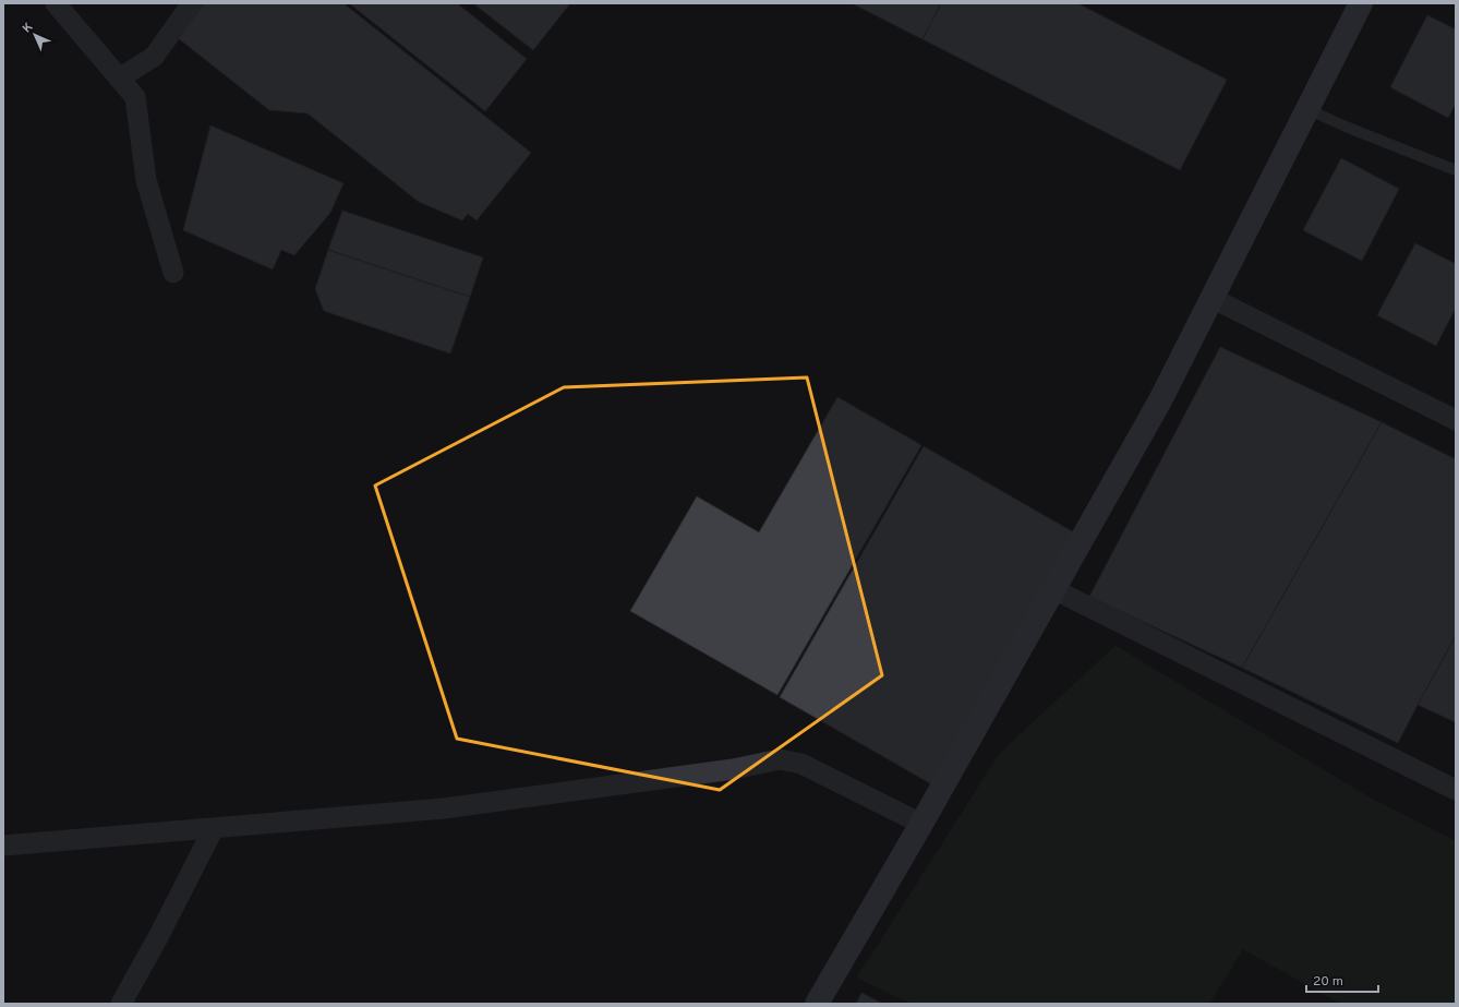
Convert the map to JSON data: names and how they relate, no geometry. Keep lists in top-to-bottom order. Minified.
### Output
{"scale_bar":"20 m","north":"top left"}
